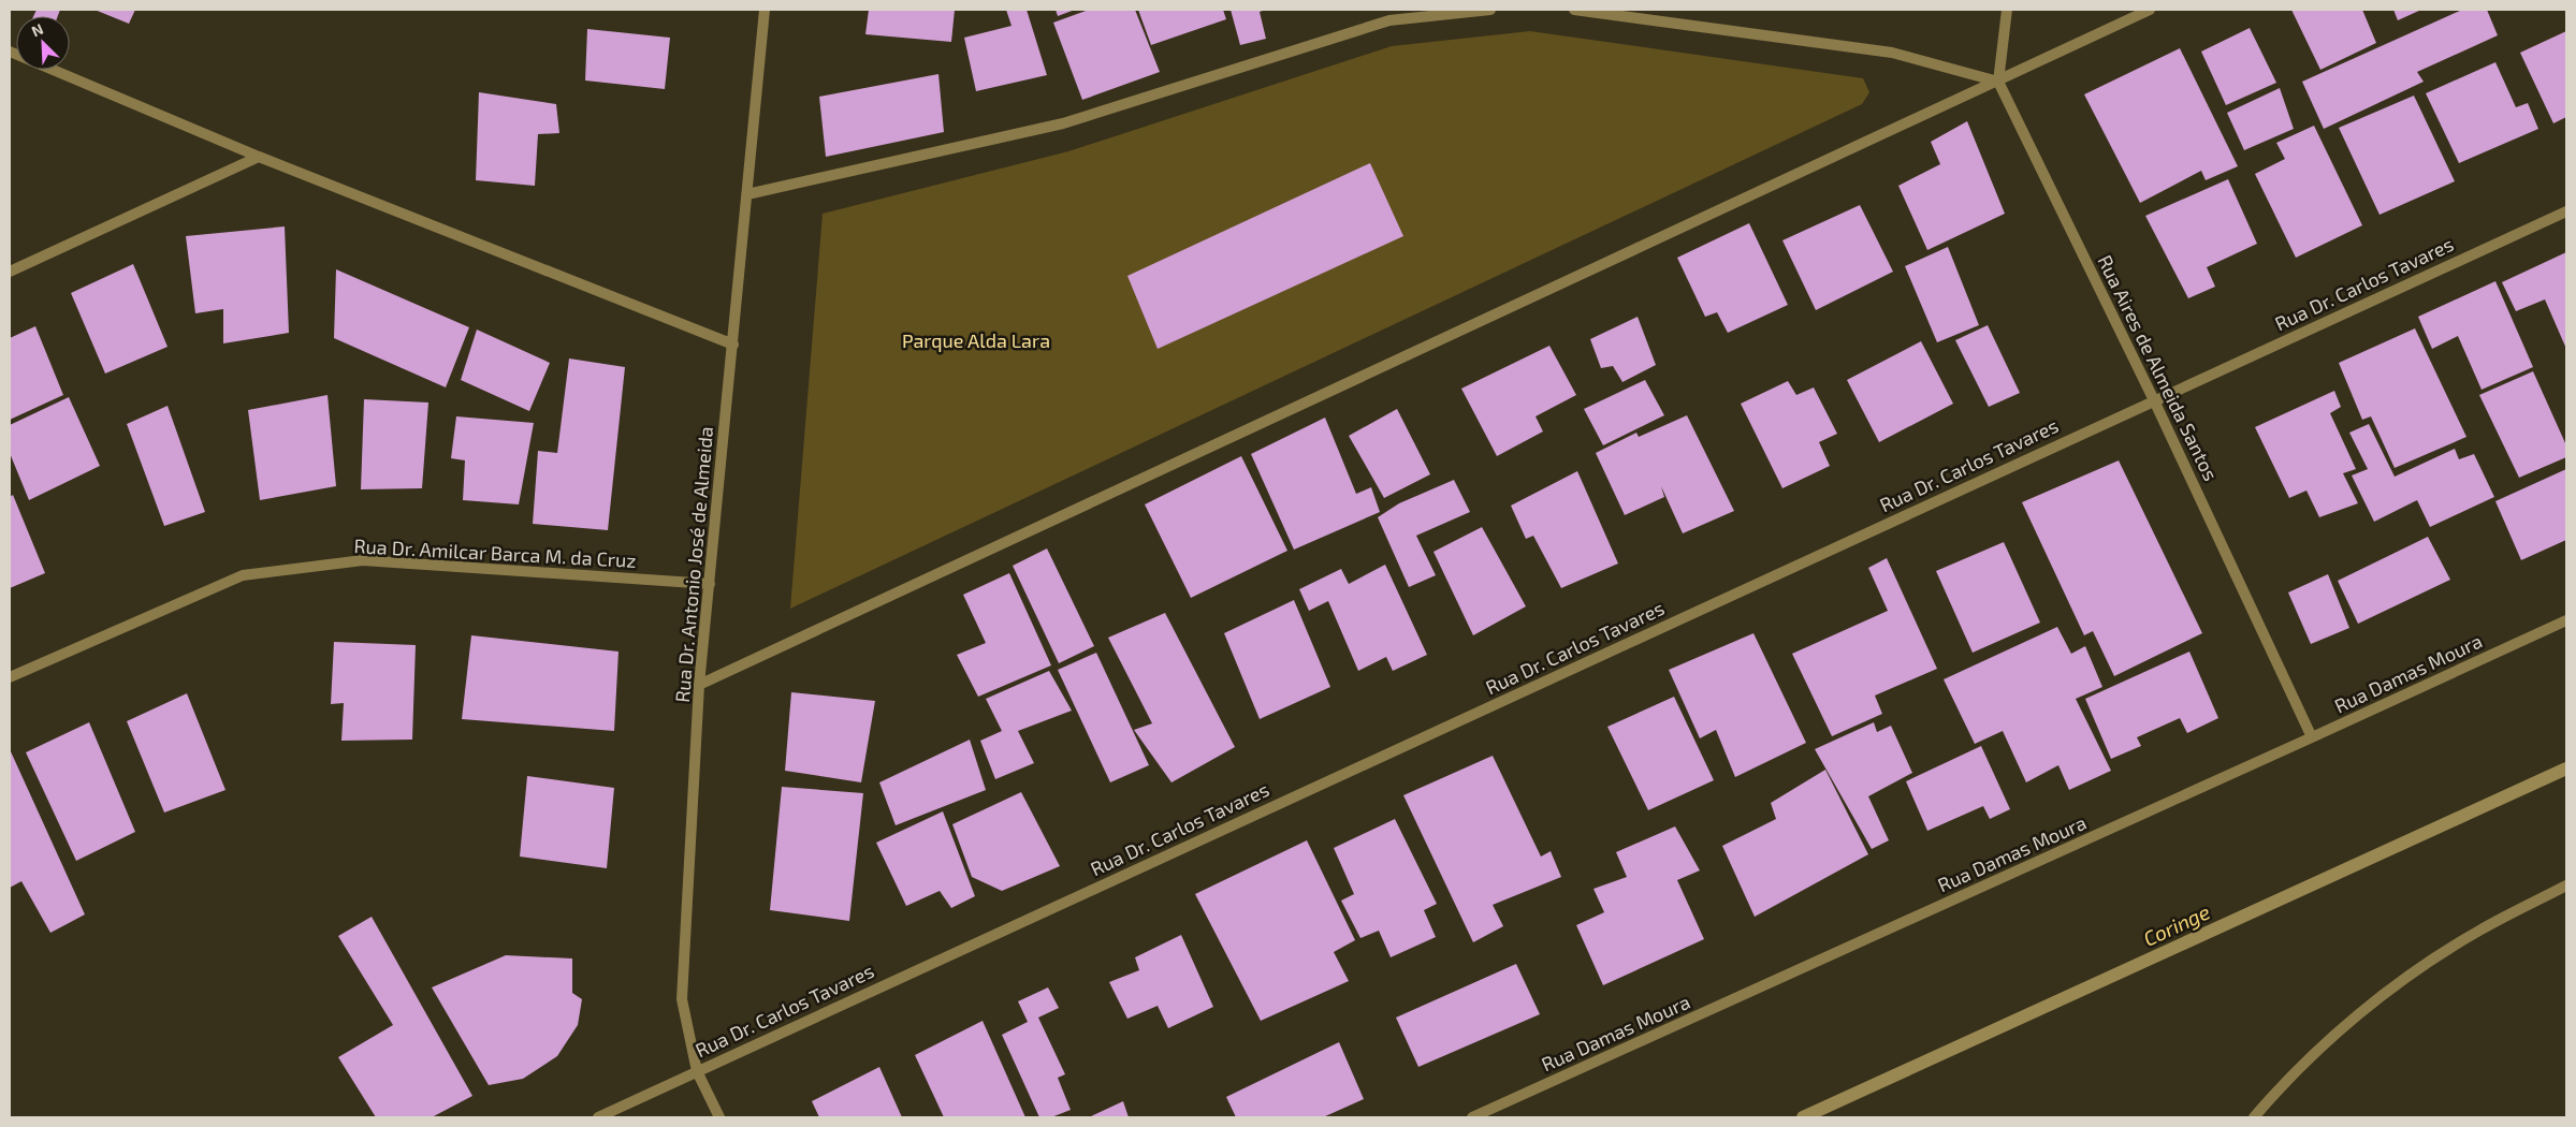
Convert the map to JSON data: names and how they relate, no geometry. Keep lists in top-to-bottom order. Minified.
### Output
{"streets":{"street":["Rua Dr. Carlos Tavares","Rua Aires de Almeida Santos","Rua Dr. Amilcar Barca M. da Cruz","Rua Dr. Antonio José de Almeida","Rua Damas Moura"]},"crossings":[["Rua Dr. Carlos Tavares","Rua Aires de Almeida Santos"],["Rua Dr. Carlos Tavares","Rua Dr. Antonio José de Almeida"],["Rua Aires de Almeida Santos","Rua Damas Moura"],["Rua Dr. Amilcar Barca M. da Cruz","Rua Dr. Antonio José de Almeida"]],"water":["Coringe"],"parks":["Parque Alda Lara"],"north":"top left"}
